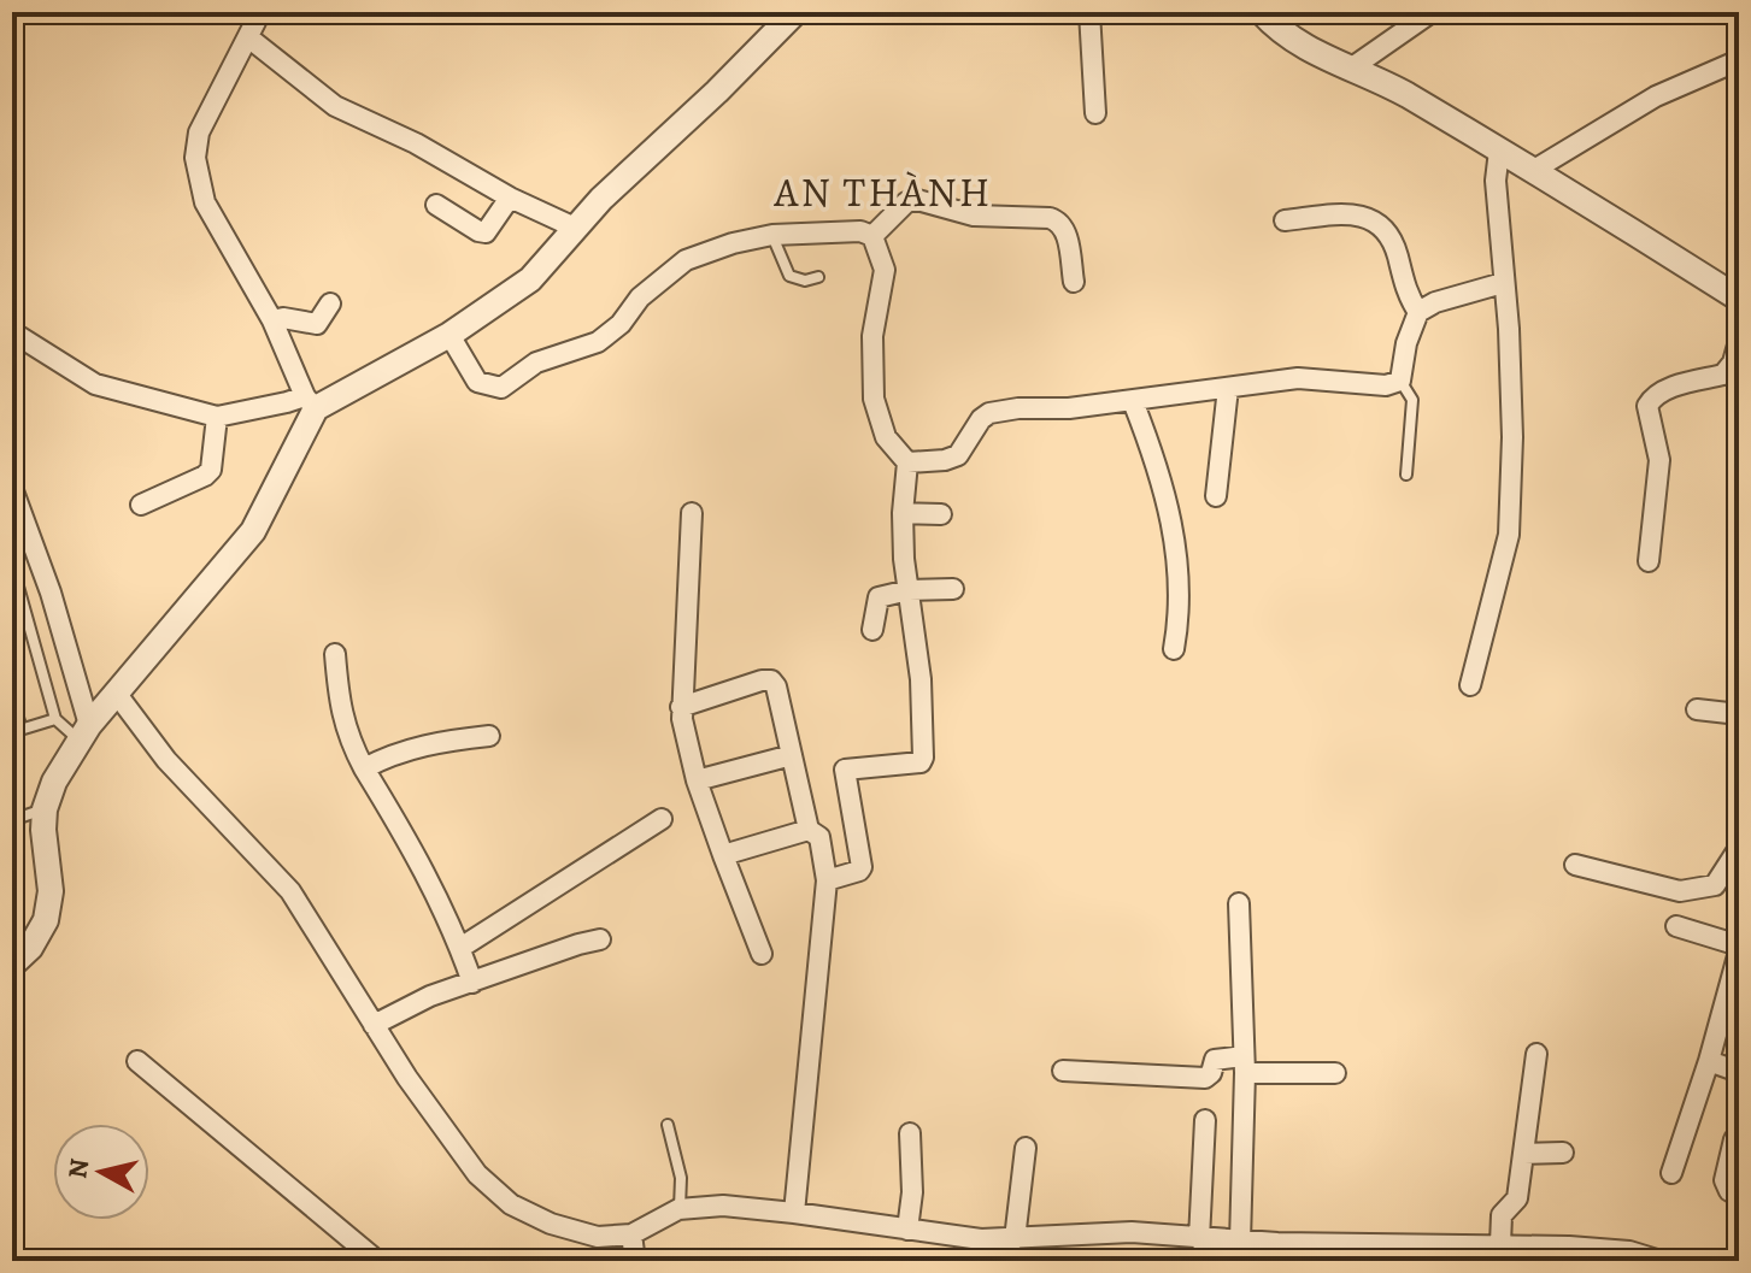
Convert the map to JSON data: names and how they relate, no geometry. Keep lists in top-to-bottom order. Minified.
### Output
{"districts":["AN THÀNH"],"north":"left"}
